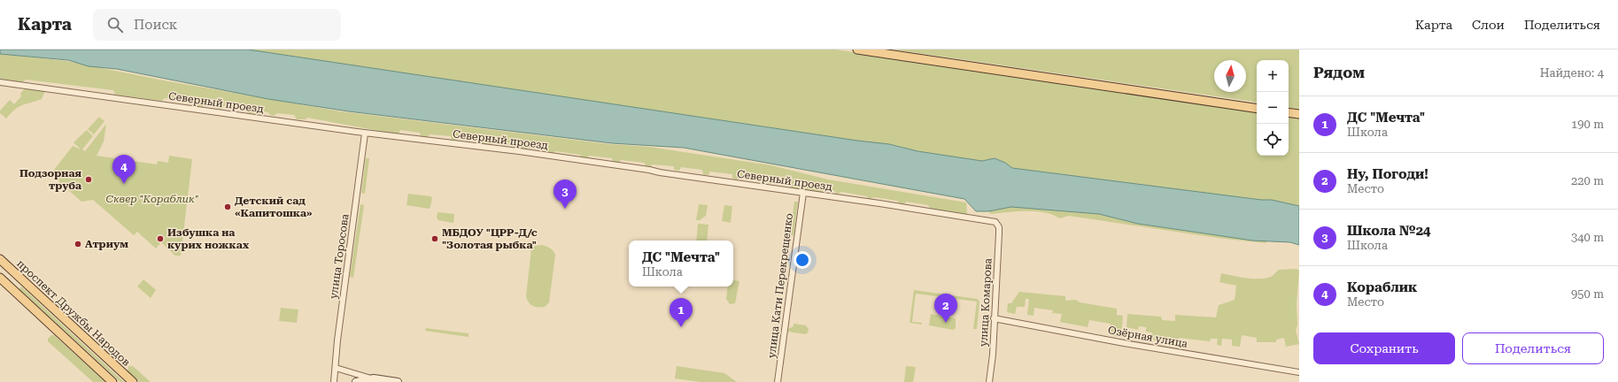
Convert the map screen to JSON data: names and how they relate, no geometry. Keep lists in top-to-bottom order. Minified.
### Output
{"streets":{"main road":["проспект Дружбы Народов"],"street":["Северный проезд","улица Торосова","улица Кати Перекрещенко","улица Комарова","Озёрная улица"]},"crossings":[["Северный проезд","улица Торосова"],["Северный проезд","улица Кати Перекрещенко"],["Северный проезд","улица Комарова"],["улица Комарова","Озёрная улица"]],"parks":["Сквер \"Кораблик\""],"places":["Подзорная труба","Детский сад «Капитошка»","Избушка на курих ножках","МБДОУ \"ЦРР-Д/с \"Золотая рыбка\"","Атриум"],"north":"top","page":{"header":"Карта","search":"Поиск","nav":["Карта","Слои","Поделиться"],"heading":["Рядом","Найдено: 4"],"map_buttons":["+","−"],"list":[{"mark":"1","name":"ДС \"Мечта\"","note":"Школа","value":"190 m"},{"mark":"2","name":"Ну, Погоди!","note":"Место","value":"220 m"},{"mark":"3","name":"Школа №24","note":"Школа","value":"340 m"},{"mark":"4","name":"Кораблик","note":"Место","value":"950 m"}],"pins":["4","3","2","1"],"popup":["ДС \"Мечта\"","Школа"],"buttons":["Сохранить","Поделиться"]}}
